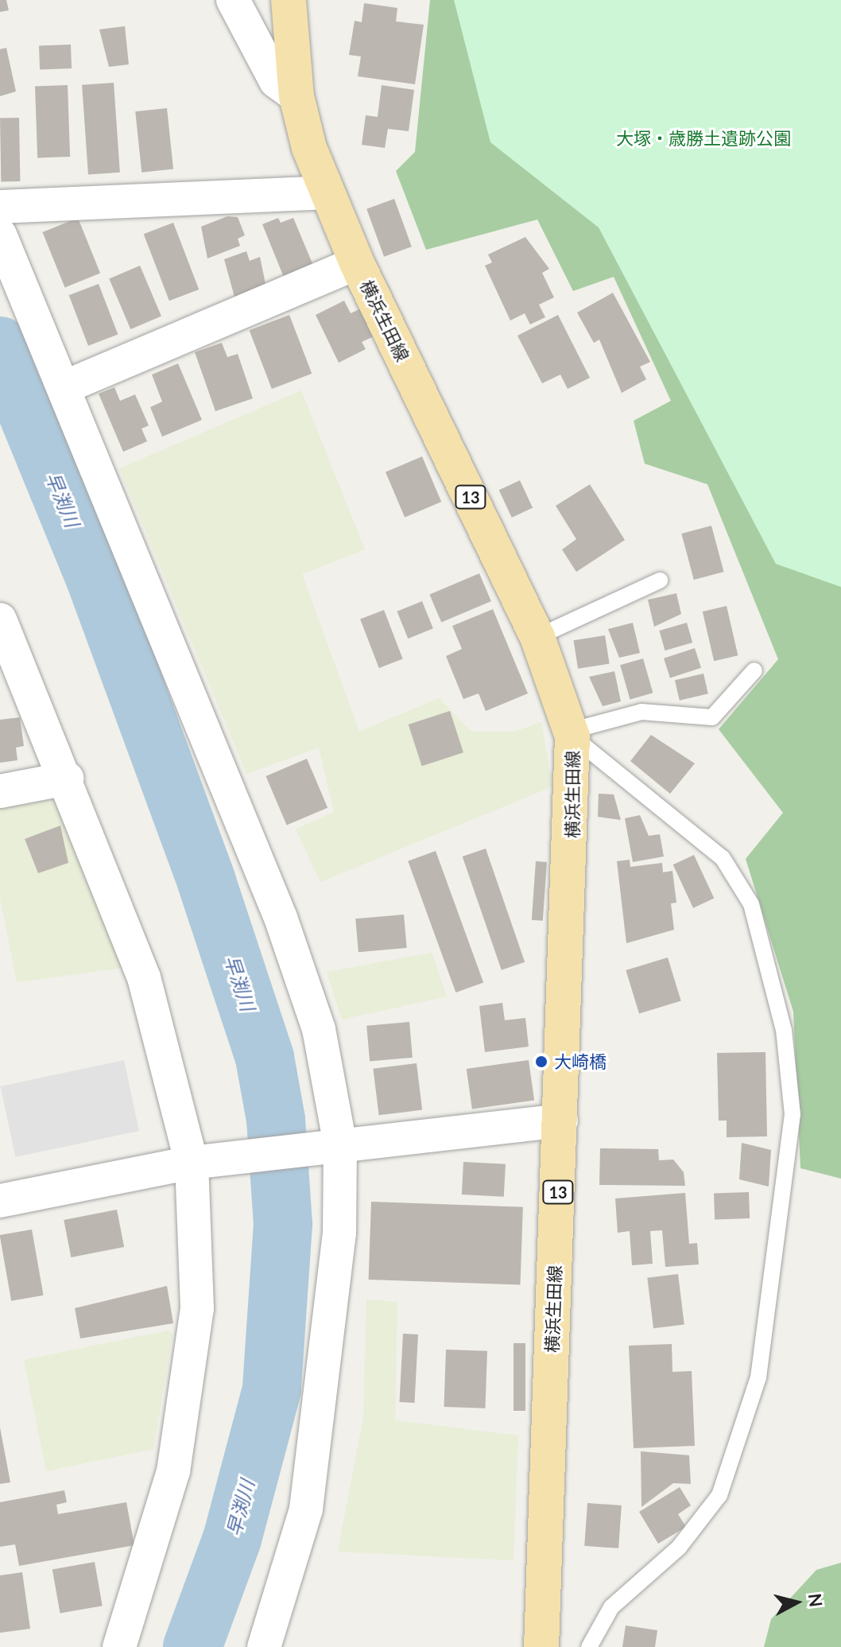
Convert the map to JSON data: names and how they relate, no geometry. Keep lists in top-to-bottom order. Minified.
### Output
{"streets":{"main road":["横浜生田線","13"]},"water":["早渕川"],"parks":["大塚・歳勝土遺跡公園"],"places":["大崎橋"],"north":"right"}
